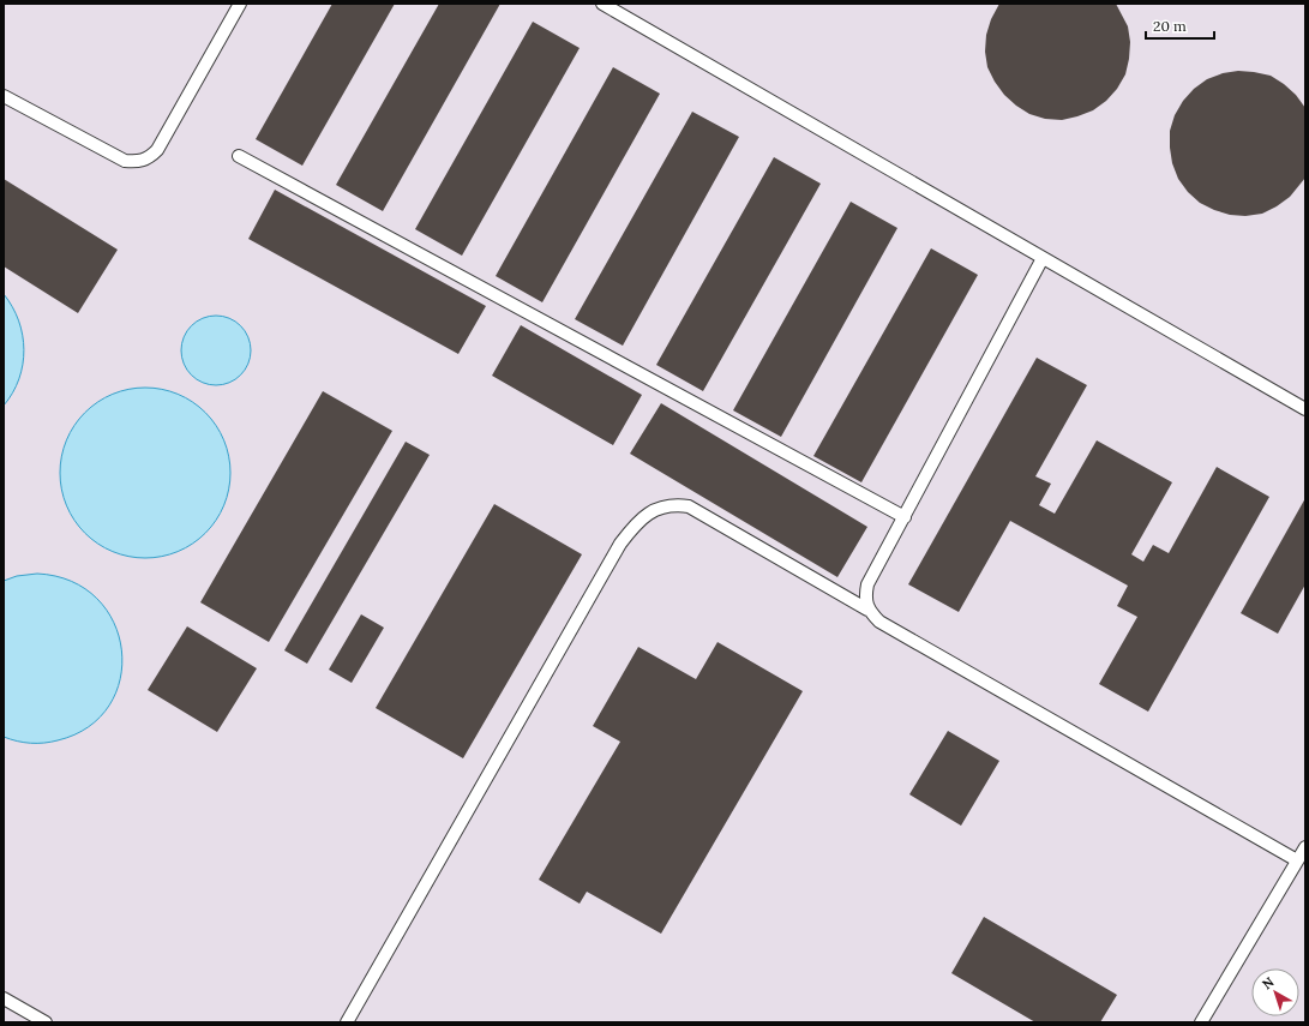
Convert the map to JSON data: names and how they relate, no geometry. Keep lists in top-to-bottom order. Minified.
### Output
{"scale_bar":"20 m","north":"top left"}
